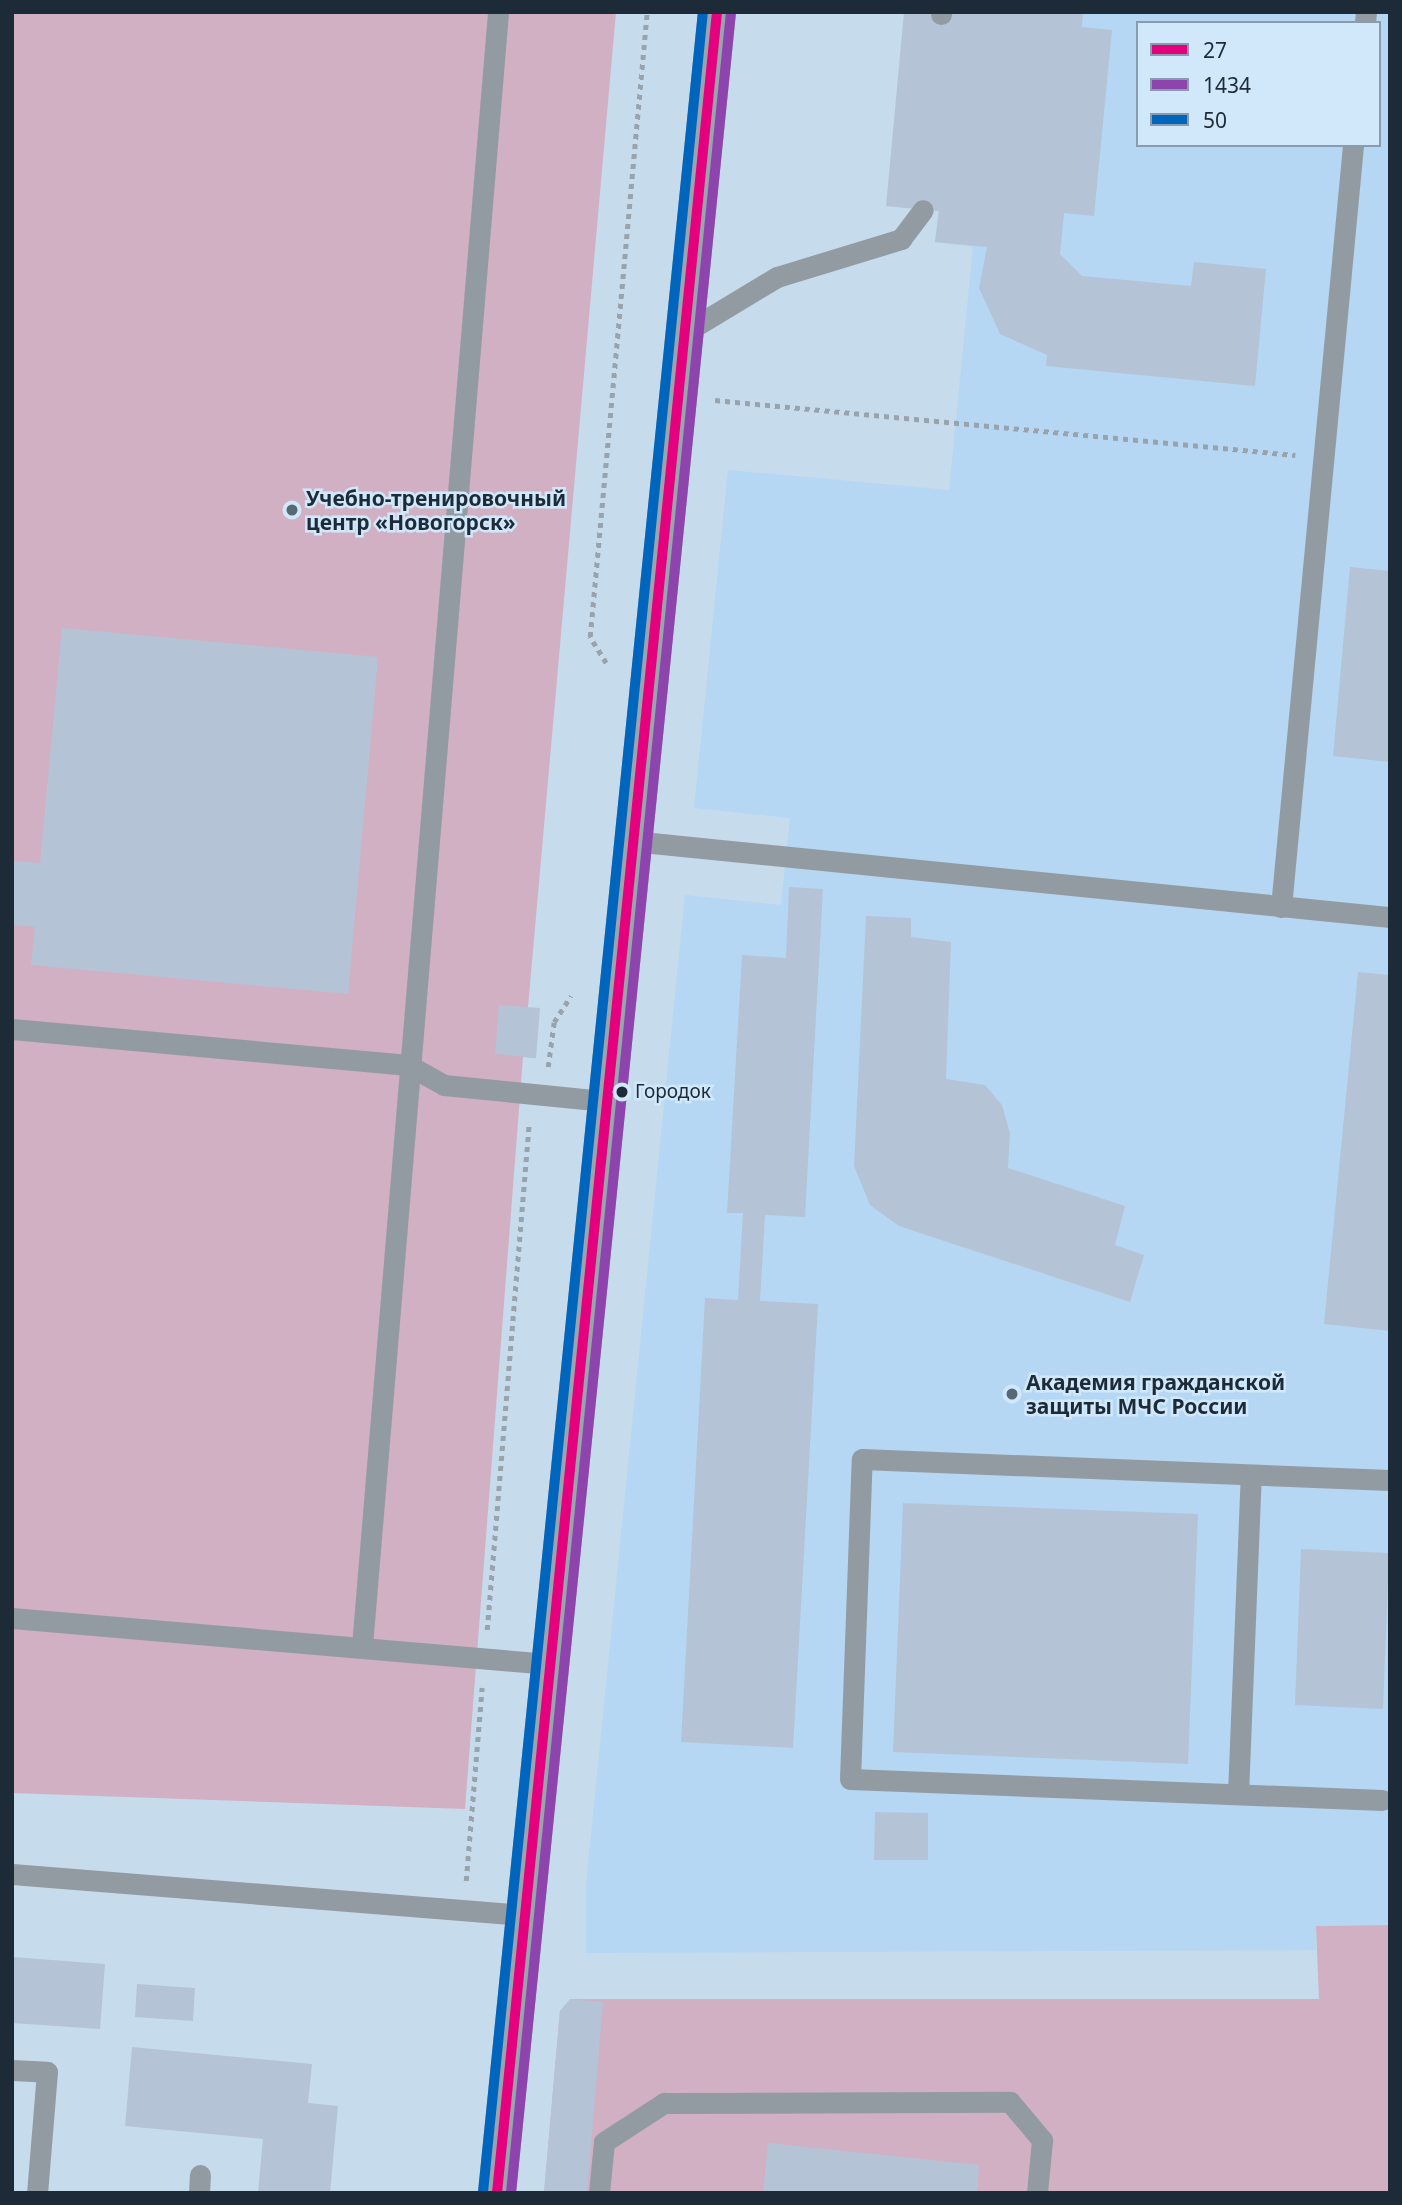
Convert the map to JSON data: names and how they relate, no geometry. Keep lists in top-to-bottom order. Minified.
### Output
{"places":["Учебно-тренировочный центр «Новогорск»","Городок","Академия гражданской защиты МЧС России"],"lines":["transit line 27","transit line 50","transit line 1434"],"legend":["27","1434","50"]}
